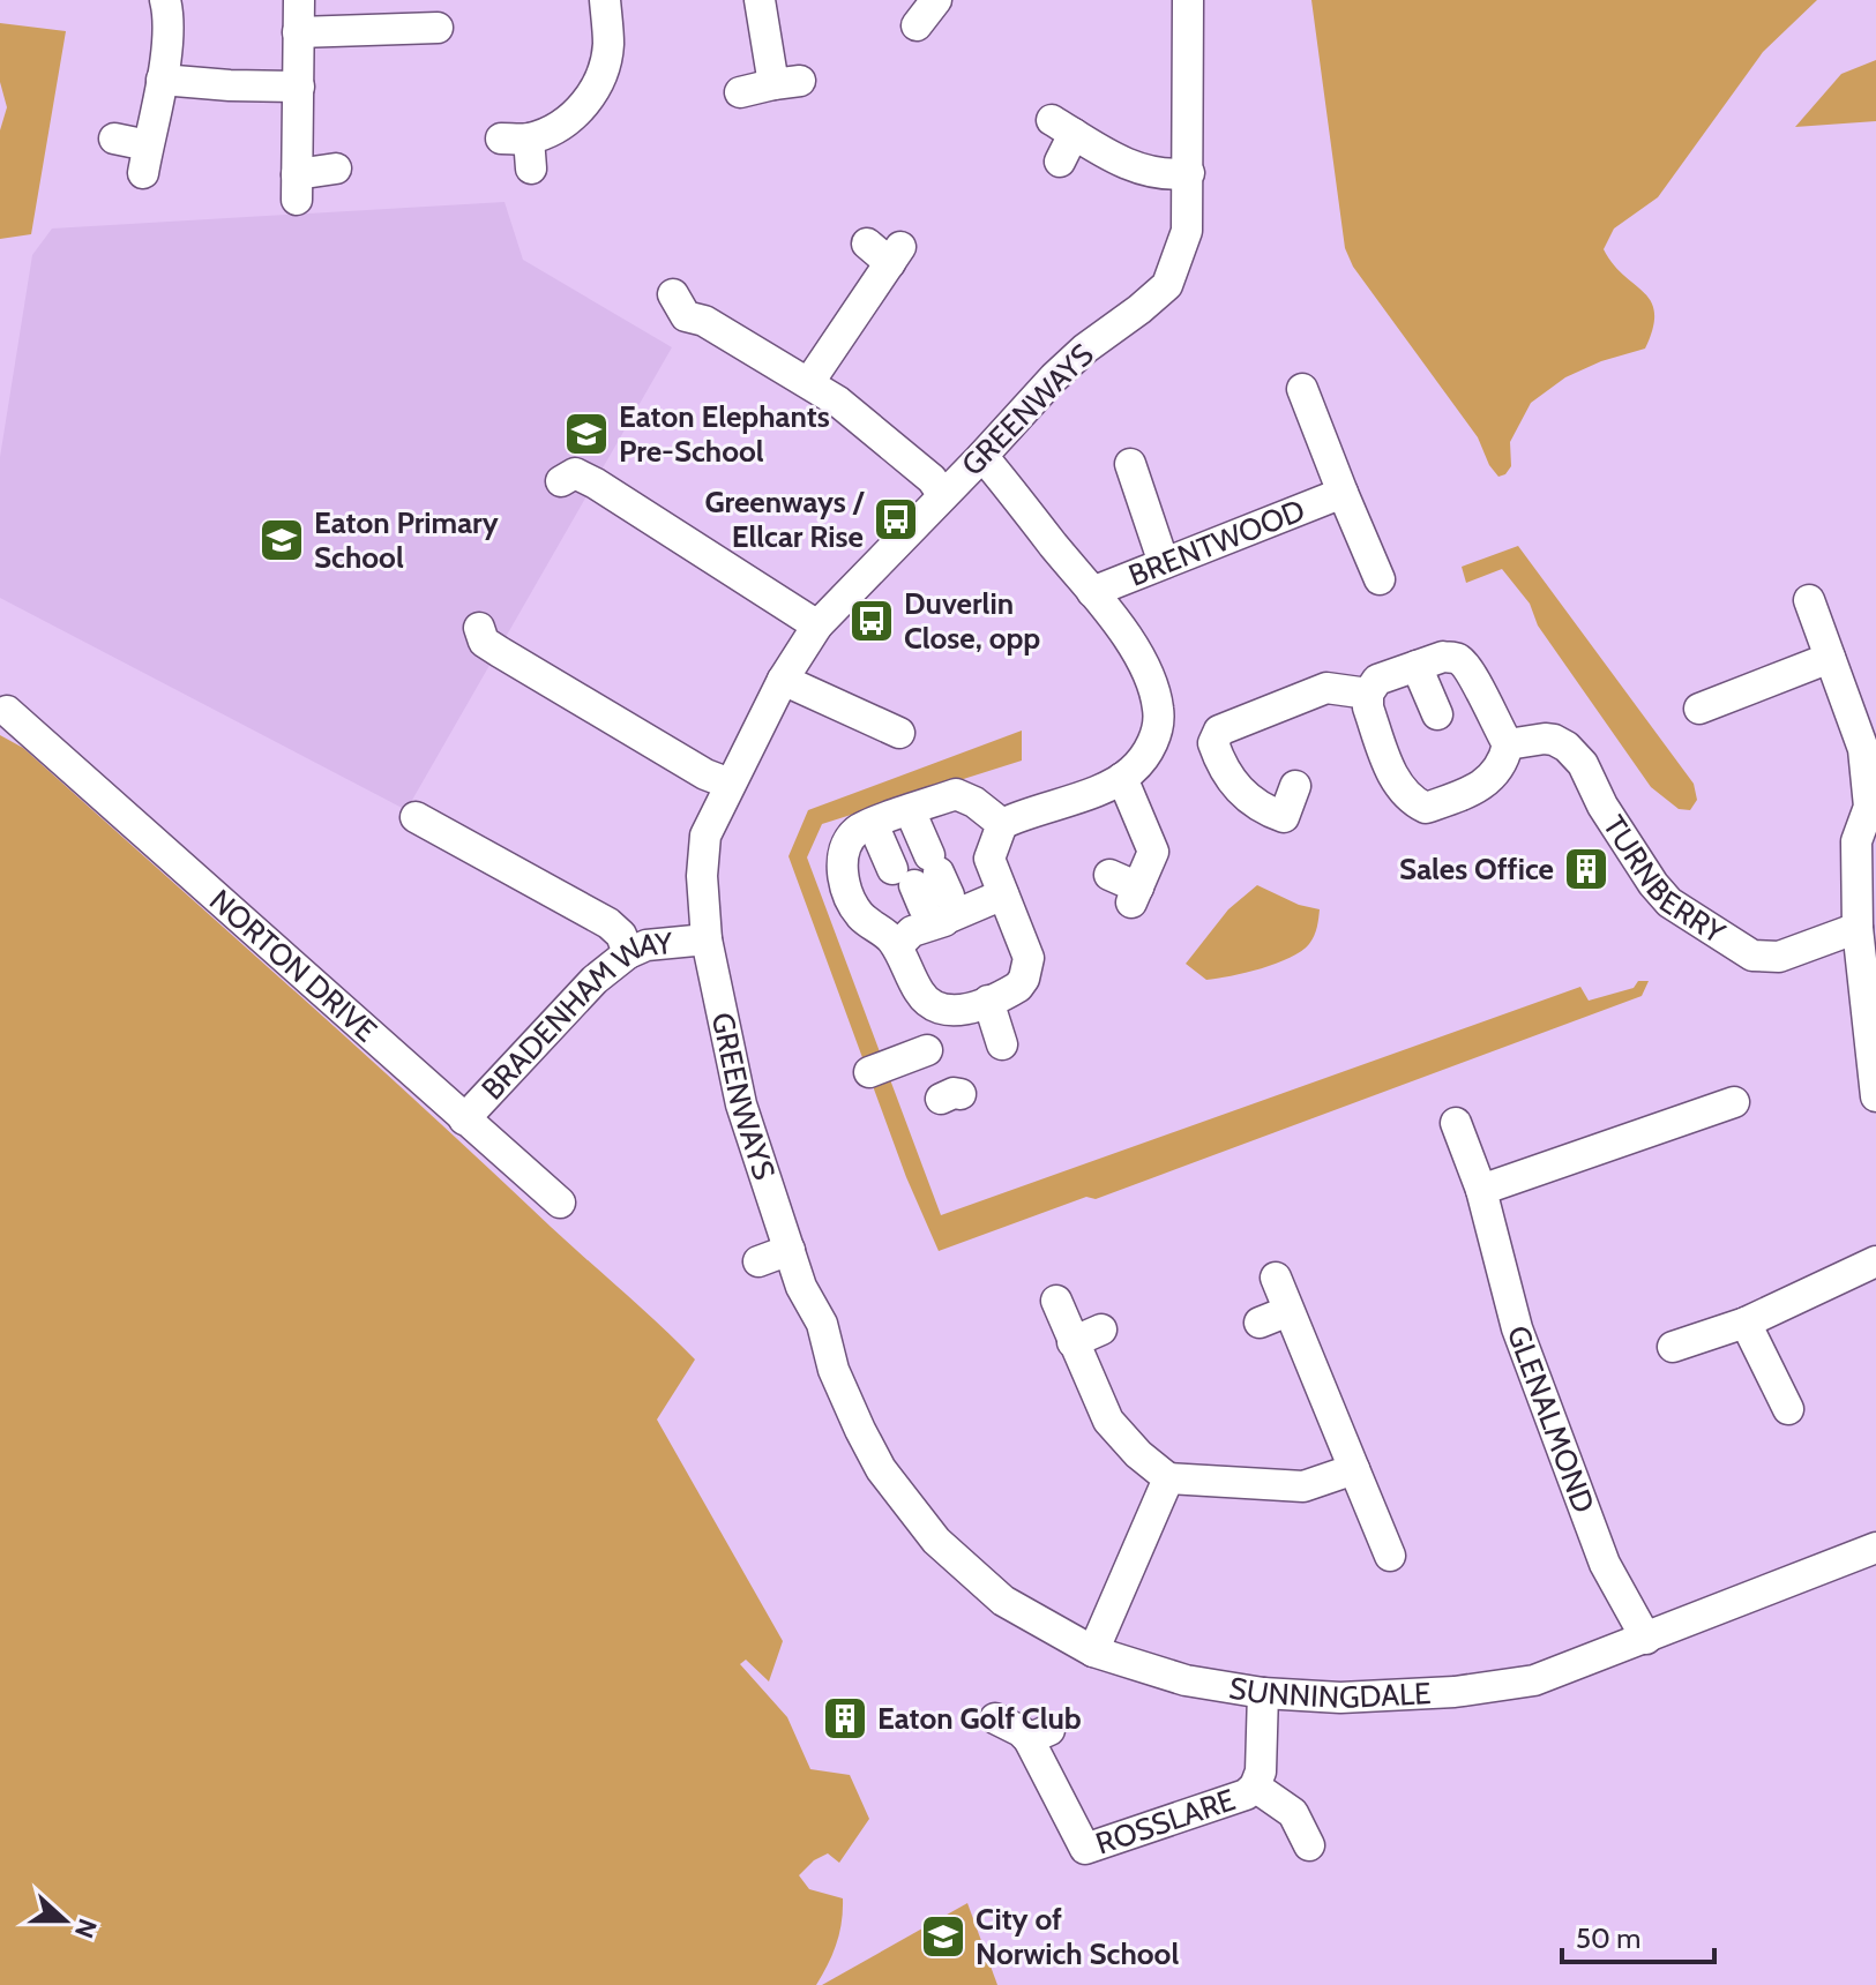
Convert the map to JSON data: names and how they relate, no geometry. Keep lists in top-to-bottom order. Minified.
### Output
{"streets":{"street":["GREENWAYS","BRENTWOOD","TURNBERRY","NORTON DRIVE","BRADENHAM WAY","GLENALMOND","SUNNINGDALE","ROSSLARE"]},"crossings":[["GREENWAYS","BRENTWOOD"],["GREENWAYS","BRADENHAM WAY"],["GREENWAYS","SUNNINGDALE"],["NORTON DRIVE","BRADENHAM WAY"],["GLENALMOND","SUNNINGDALE"],["SUNNINGDALE","ROSSLARE"]],"places":{"school or university":["Eaton Elephants Pre-School","Eaton Primary School","City of Norwich School"],"bus stop":["Greenways / Ellcar Rise","Duverlin Close, opp"],"building":["Sales Office","Eaton Golf Club"]},"scale_bar":"50 m","north":"right"}
